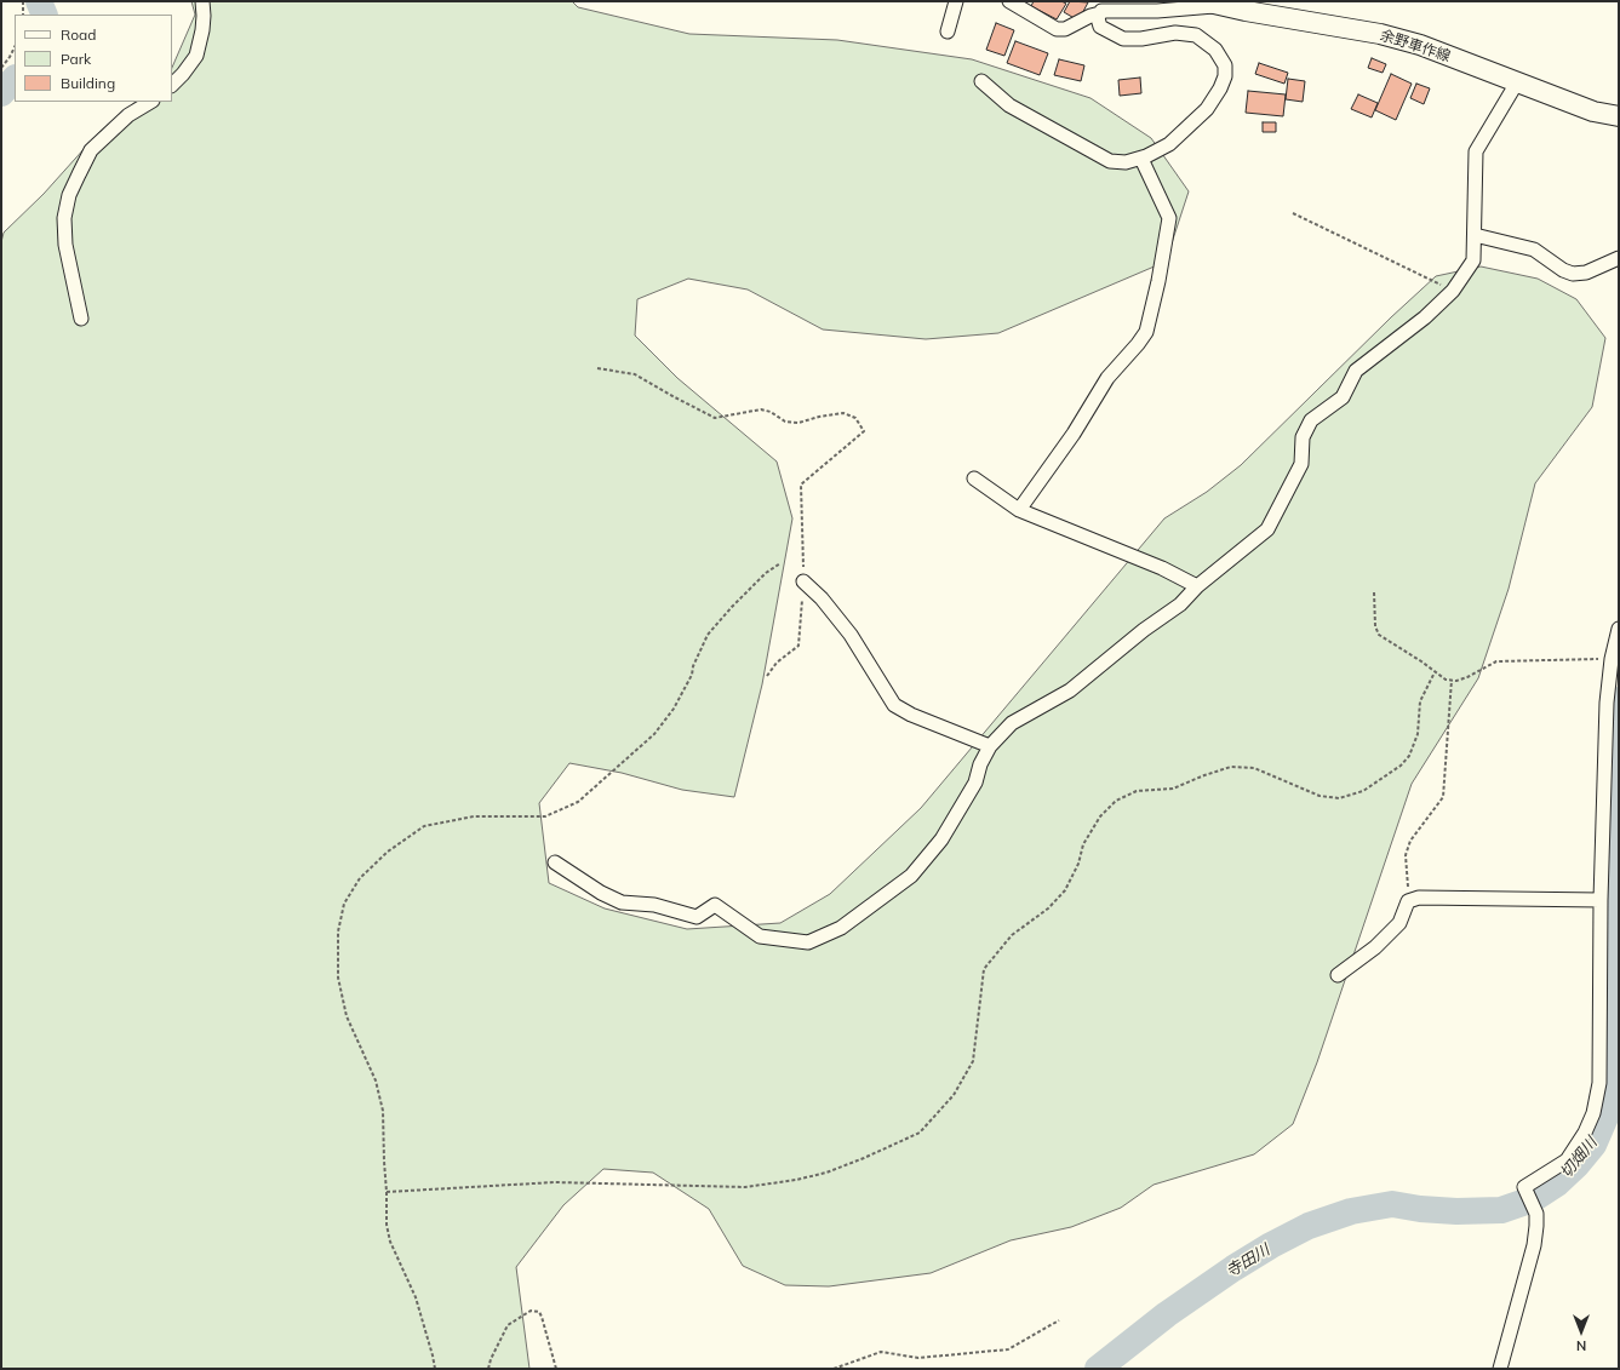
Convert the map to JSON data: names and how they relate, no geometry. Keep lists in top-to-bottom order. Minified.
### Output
{"streets":{"main road":["余野車作線"]},"water":["切畑川","寺田川"],"legend":["Road","Park","Building"],"north":"bottom"}
